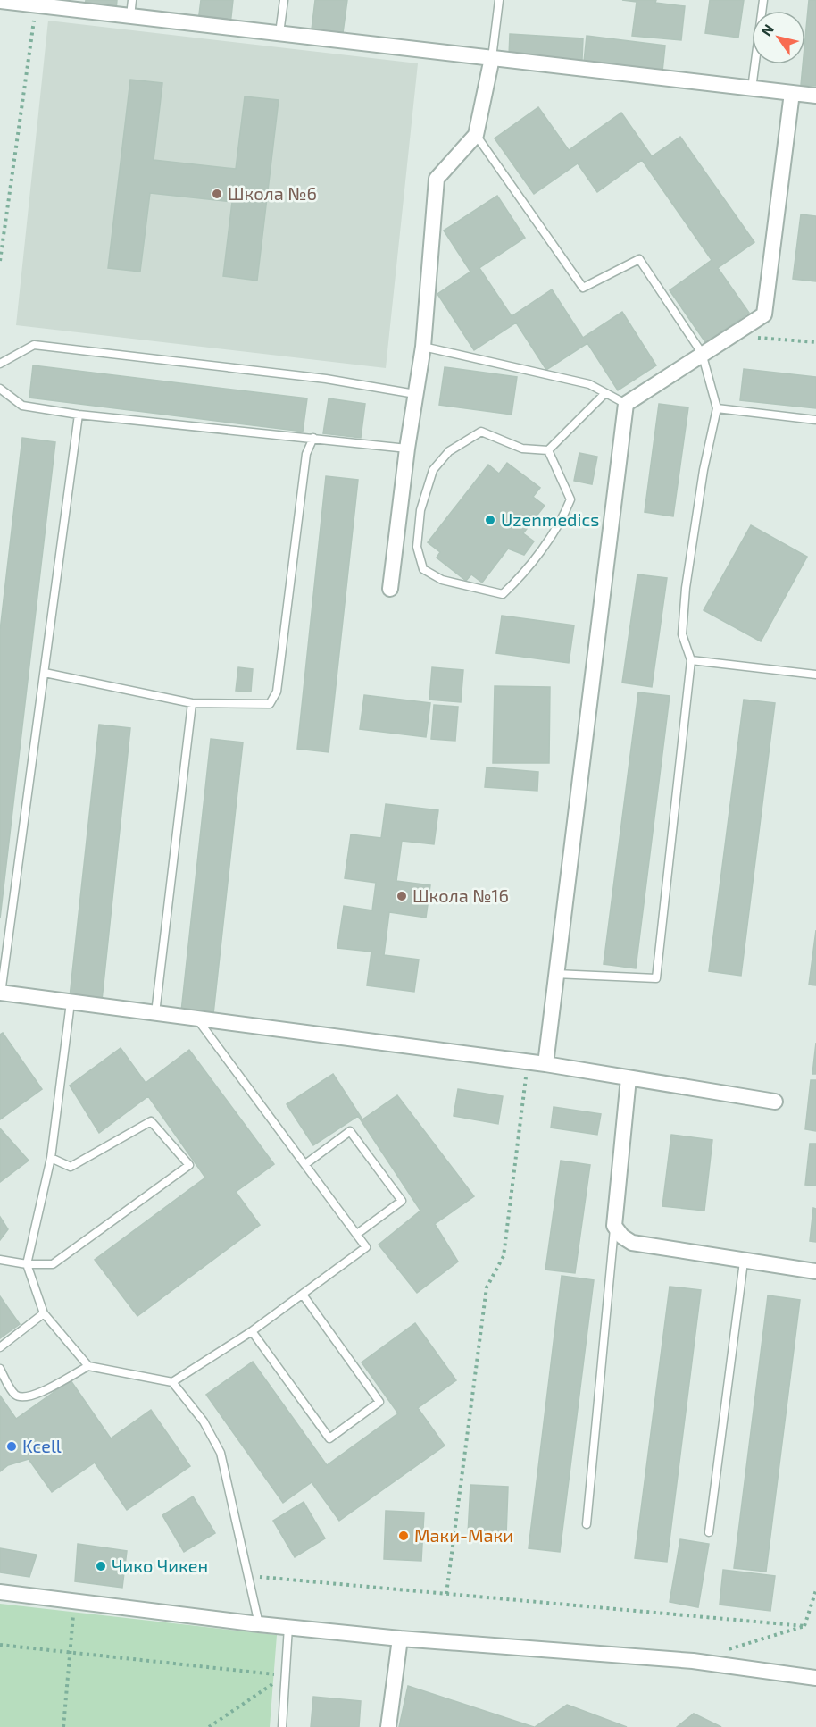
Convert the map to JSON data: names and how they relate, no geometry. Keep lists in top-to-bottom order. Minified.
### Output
{"places":["Школа №6","Uzenmedics","Школа №16","Kcell","Маки-Маки","Чико Чикен"],"north":"top left"}
